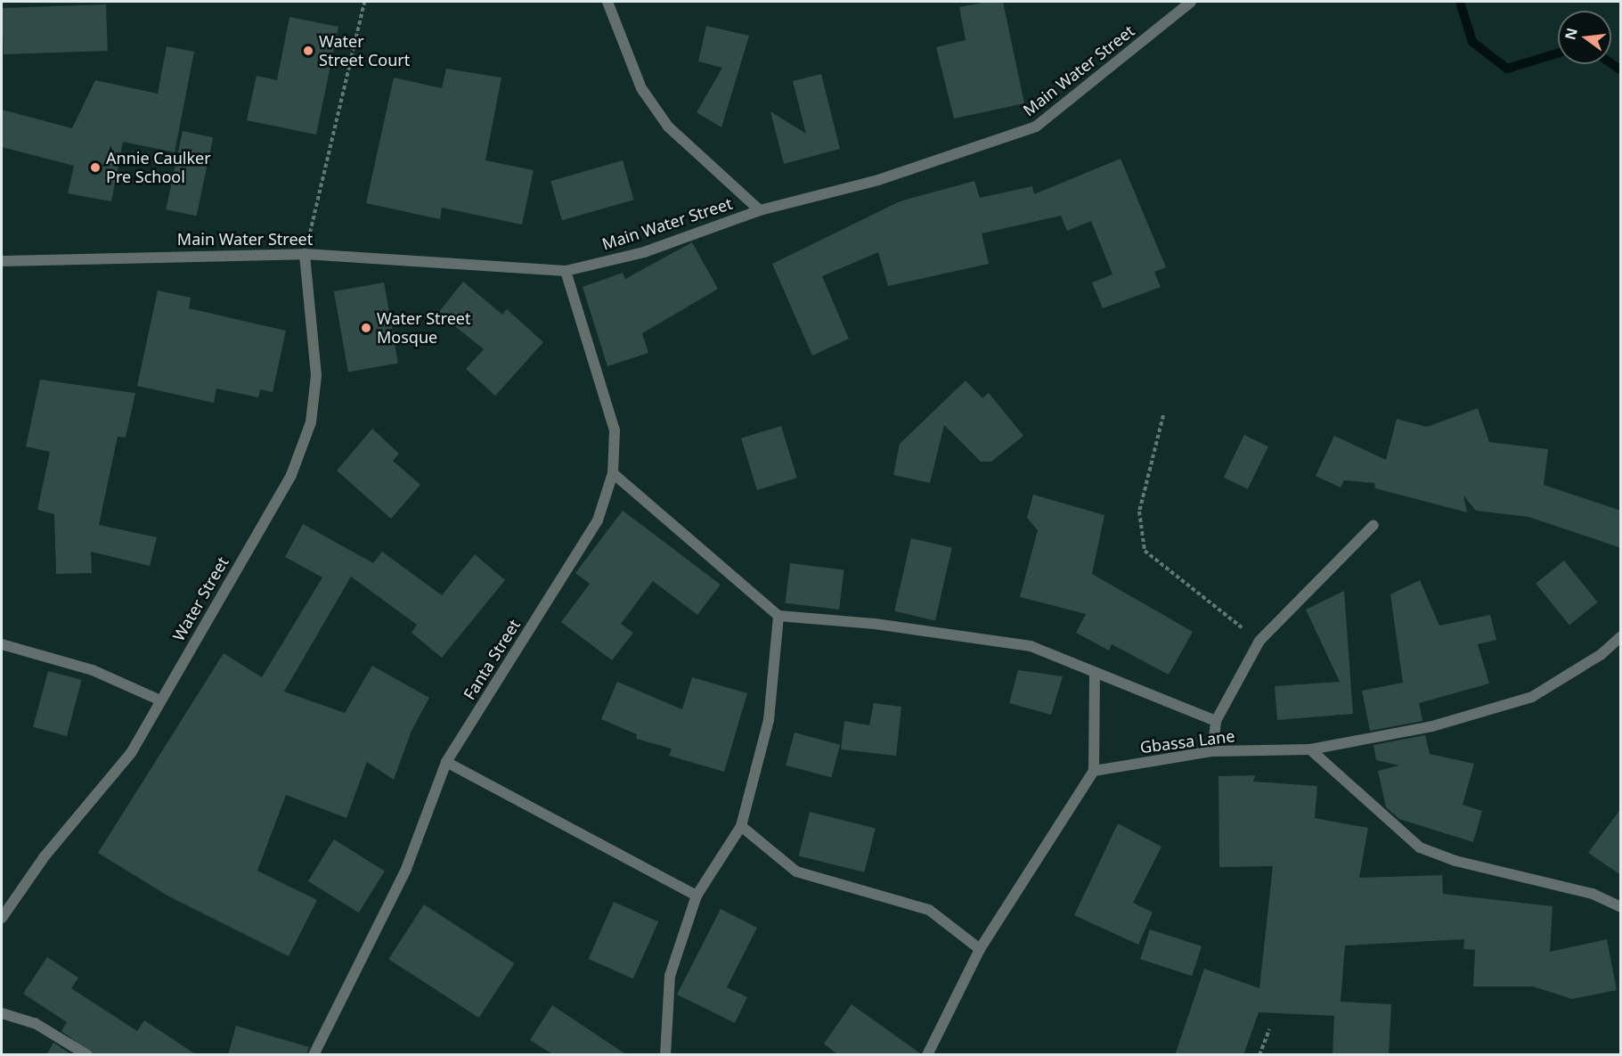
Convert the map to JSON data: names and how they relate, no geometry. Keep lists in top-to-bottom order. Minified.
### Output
{"streets":{"street":["Main Water Street","Water Street","Fanta Street","Gbassa Lane"]},"crossings":[["Main Water Street","Water Street"],["Main Water Street","Fanta Street"]],"places":["Water Street Court","Annie Caulker Pre School","Water Street Mosque"],"north":"left"}
